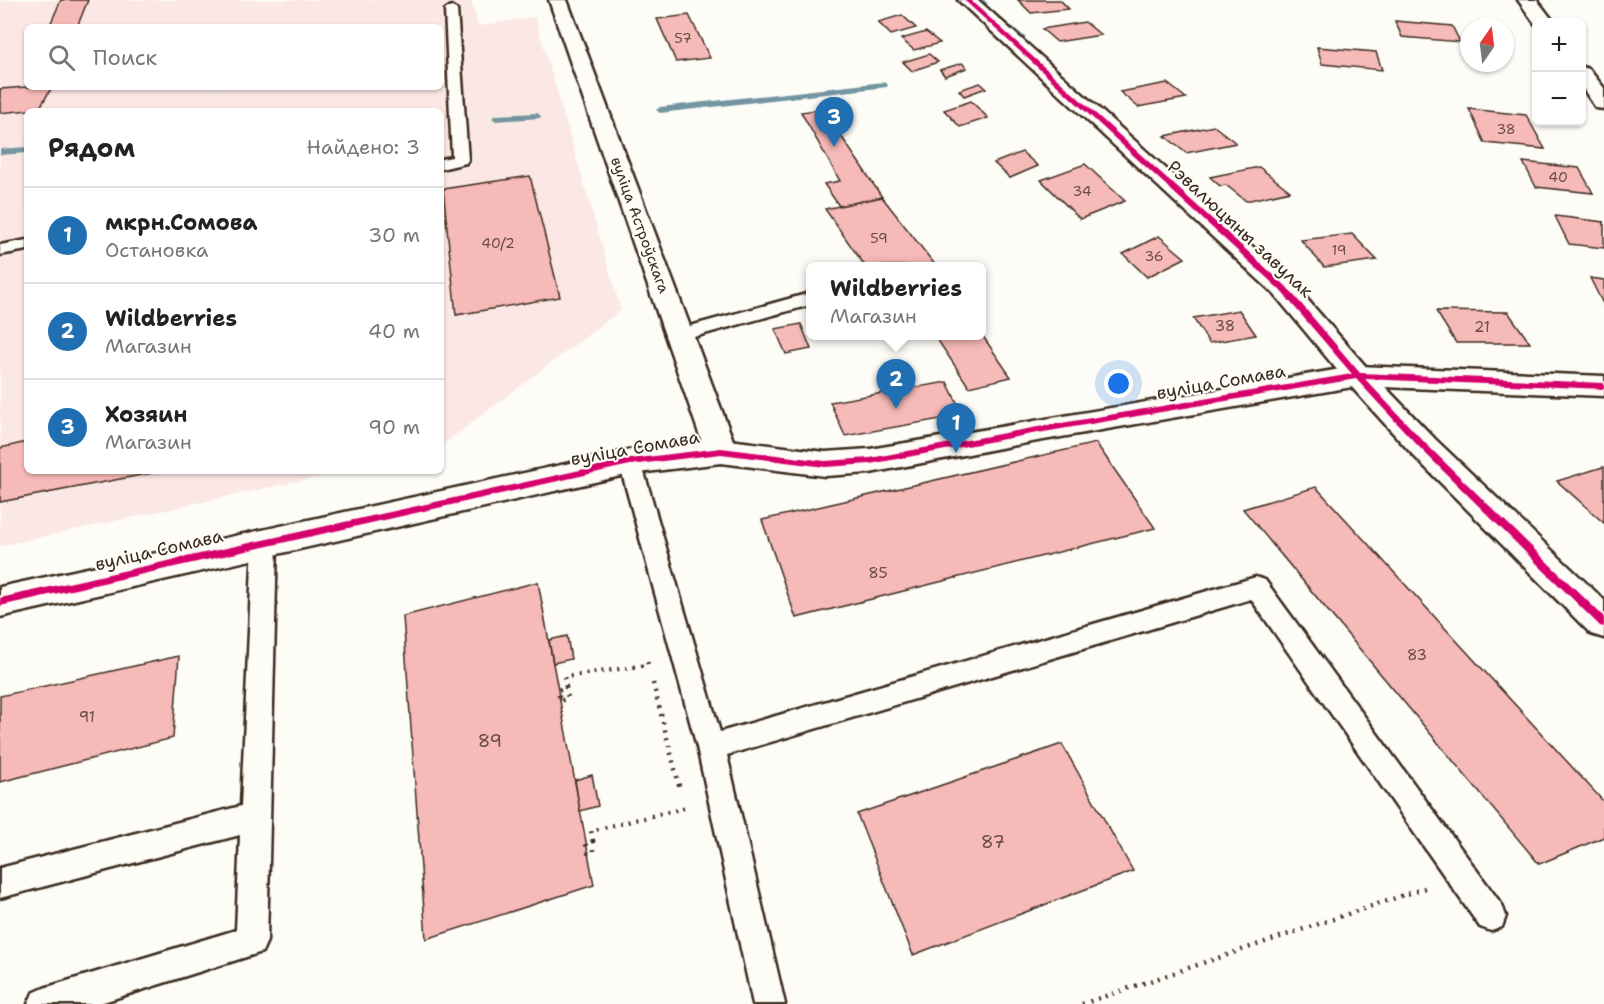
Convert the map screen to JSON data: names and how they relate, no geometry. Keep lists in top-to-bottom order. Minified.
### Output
{"streets":{"street":["вуліца Астроўскага","Рэвалюцыны завулак","вуліца Сомава"]},"crossings":[["вуліца Астроўскага","вуліца Сомава"],["Рэвалюцыны завулак","вуліца Сомава"]],"house_numbers":["57","38","40","34","59","40/2","19","36","38","21","85","83","91","89","87"],"north":"top","page":{"map_buttons":["+","−"],"search":"Поиск","pins":["3","2","1"],"heading":["Рядом","Найдено: 3"],"list":[{"mark":"1","name":"мкрн.Сомова","note":"Остановка","value":"30 m"},{"mark":"2","name":"Wildberries","note":"Магазин","value":"40 m"},{"mark":"3","name":"Хозяин","note":"Магазин","value":"90 m"}],"popup":["Wildberries","Магазин"]}}
